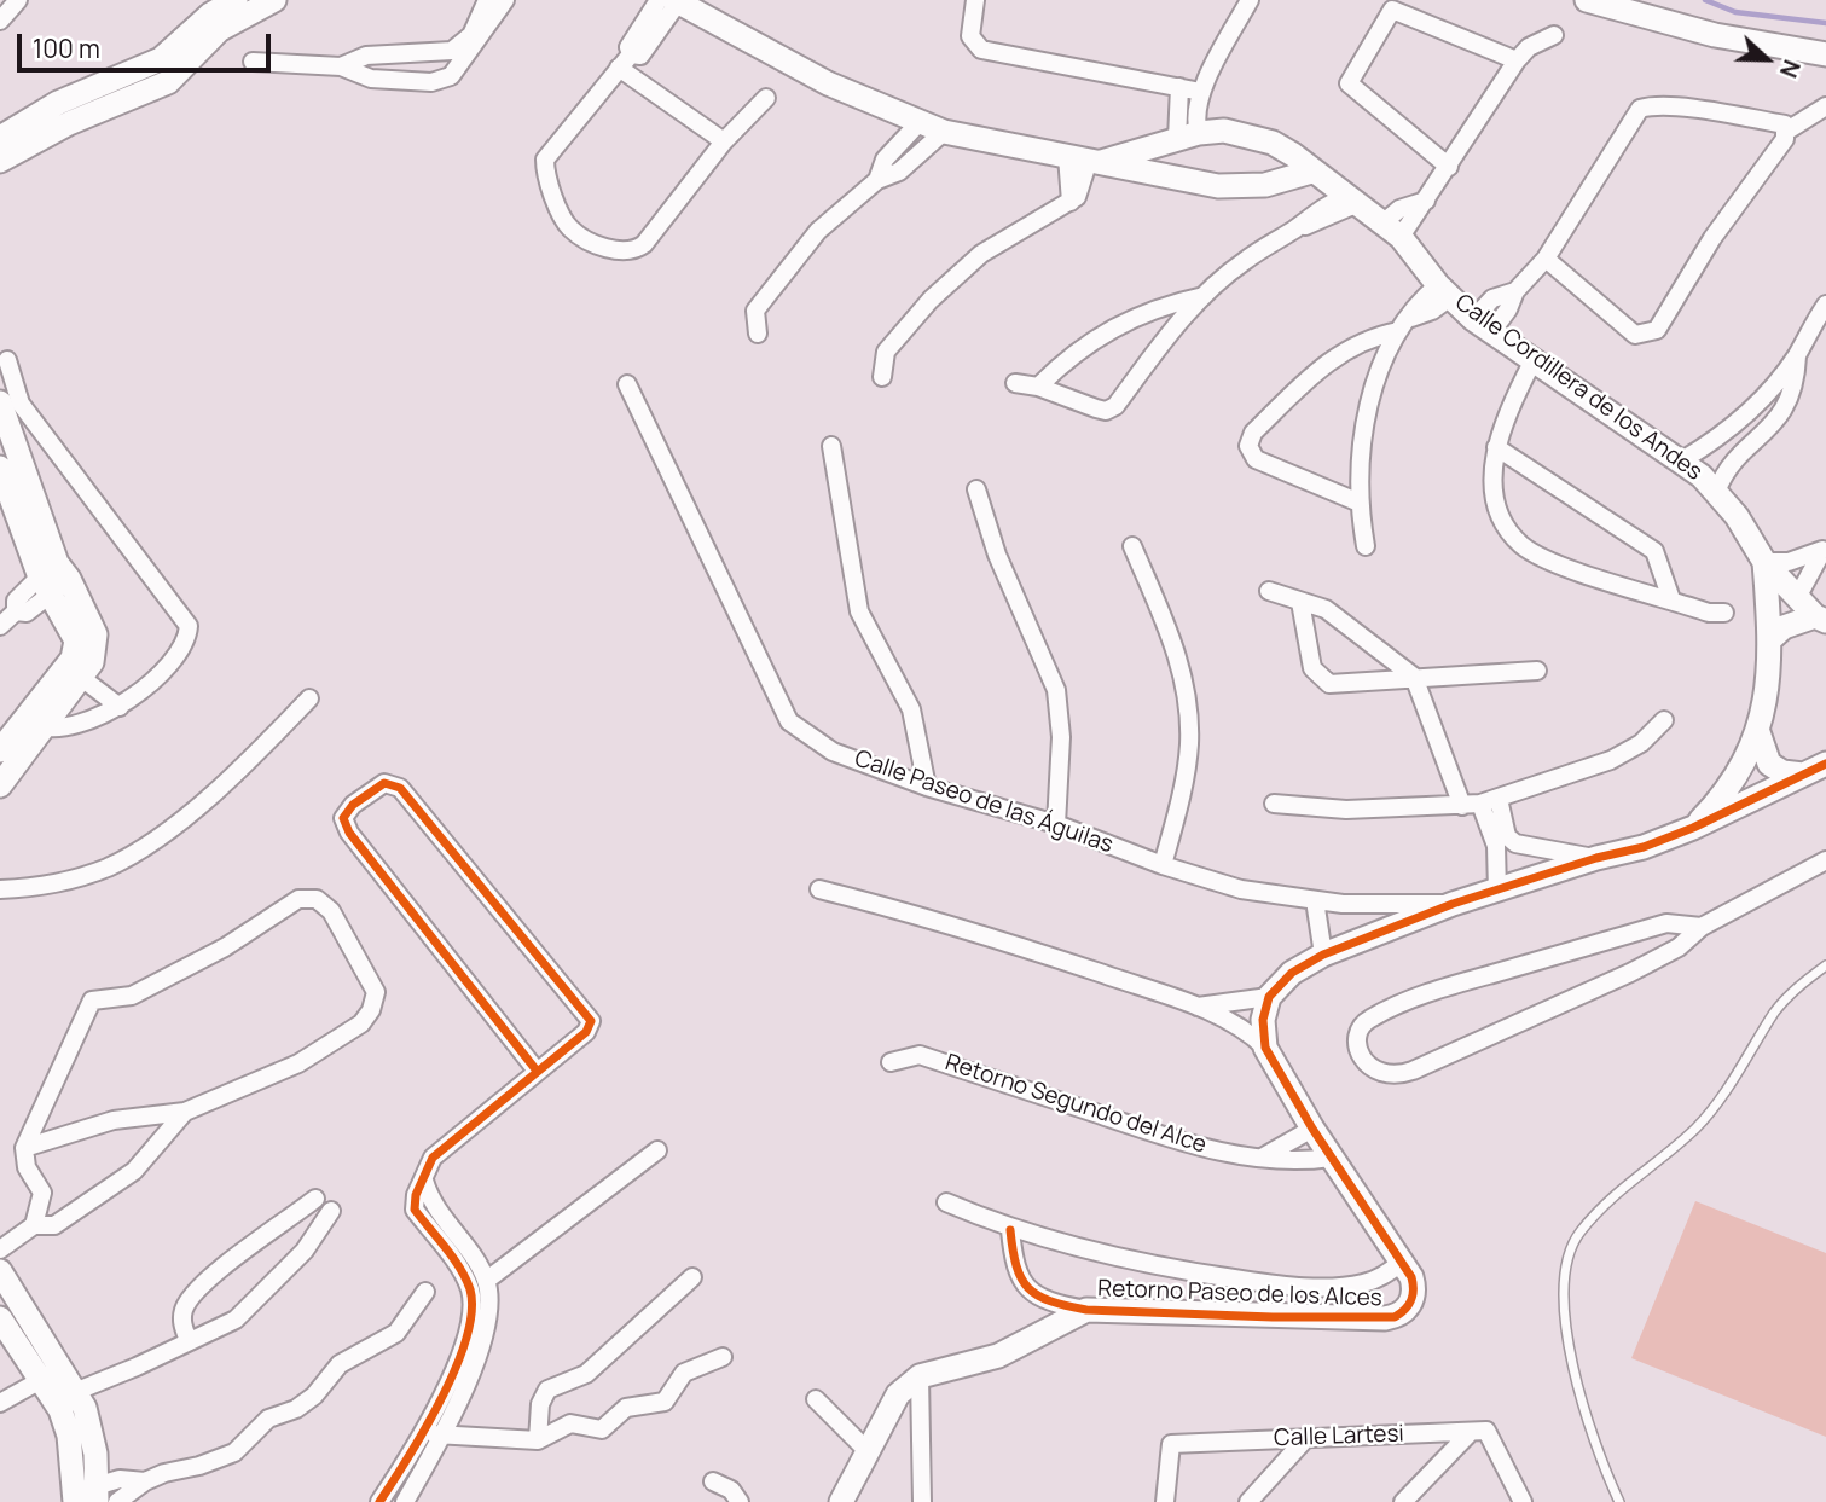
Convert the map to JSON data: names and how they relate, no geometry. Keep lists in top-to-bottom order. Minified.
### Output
{"streets":{"street":["Calle Cordillera de los Andes","Calle Paseo de las Águilas","Retorno Segundo del Alce","Retorno Paseo de los Alces","Calle Lartesi"]},"crossings":[["Retorno Segundo del Alce","Retorno Paseo de los Alces"]],"scale_bar":"100 m","north":"right"}
